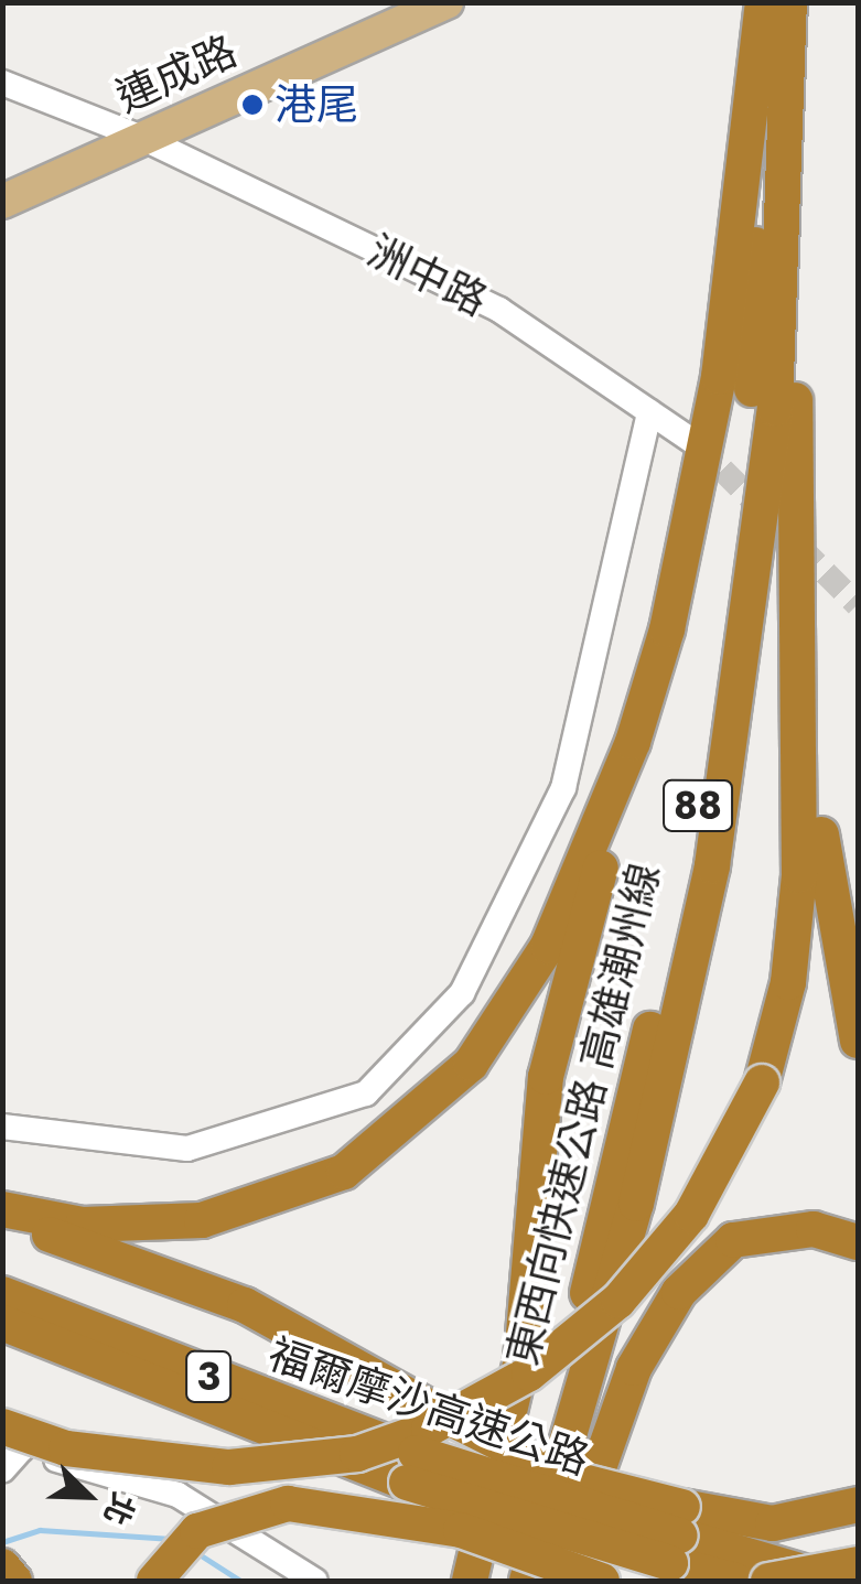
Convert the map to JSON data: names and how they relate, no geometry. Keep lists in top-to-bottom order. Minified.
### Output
{"streets":{"highway":["88","東西向快速公路 高雄潮州線","3","福爾摩沙高速公路"],"main road":["連成路"],"street":["洲中路"]},"crossings":[["連成路","洲中路"]],"places":["港尾"],"north":"bottom right"}
